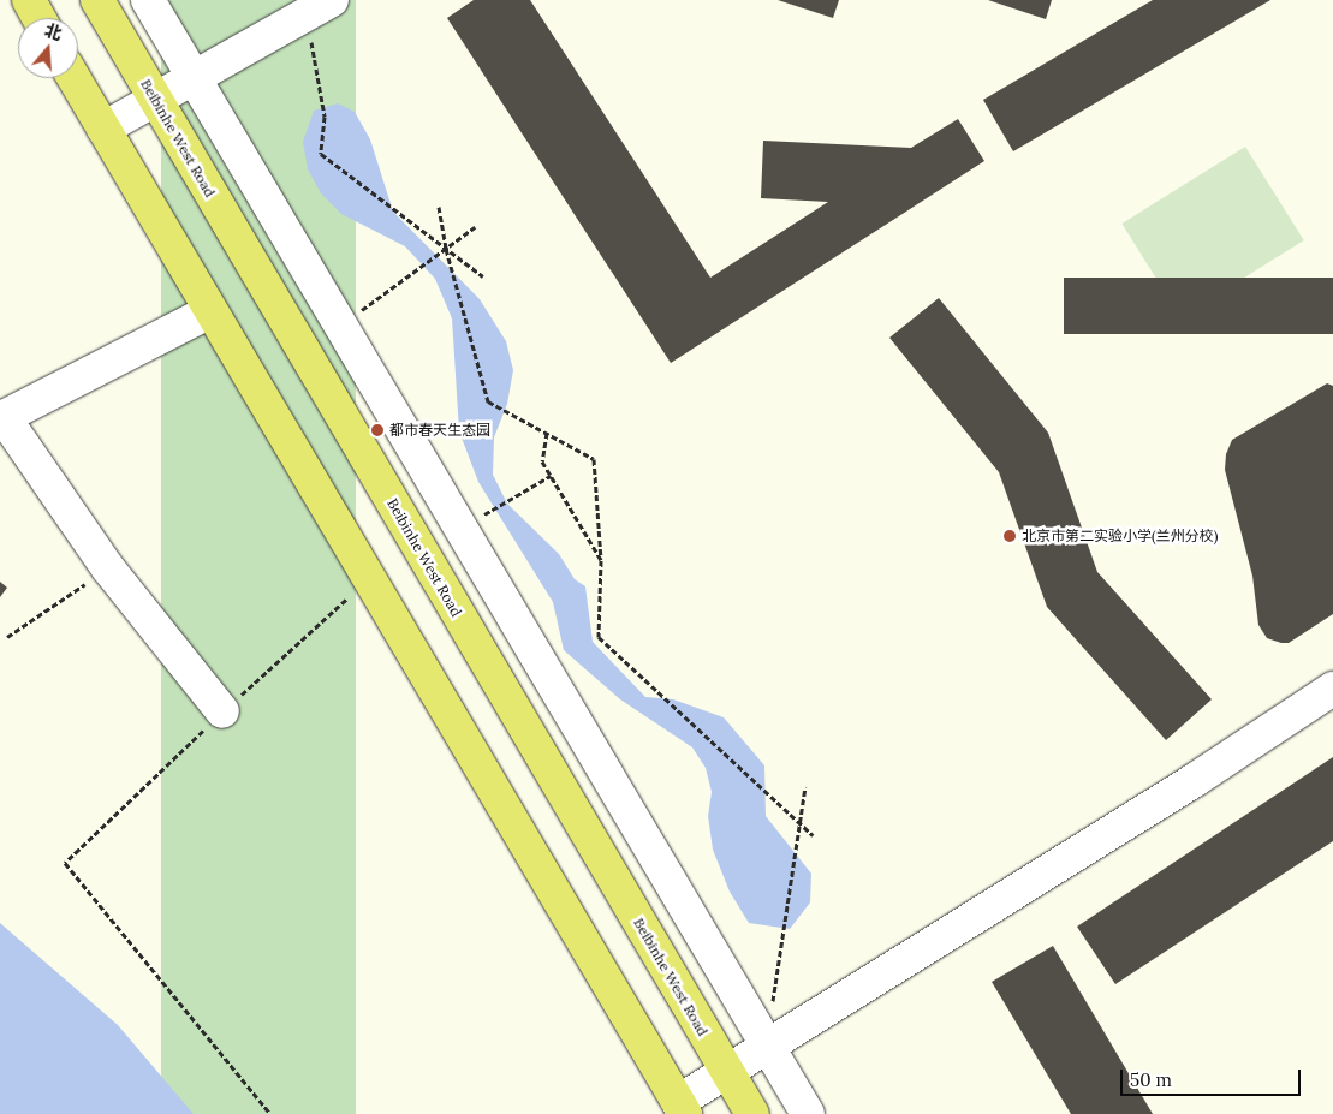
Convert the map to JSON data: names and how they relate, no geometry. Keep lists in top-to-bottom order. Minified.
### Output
{"streets":{"main road":["Beibinhe West Road"]},"places":["都市春天生态园","北京市第二实验小学(兰州分校)"],"scale_bar":"50 m","north":"top"}
